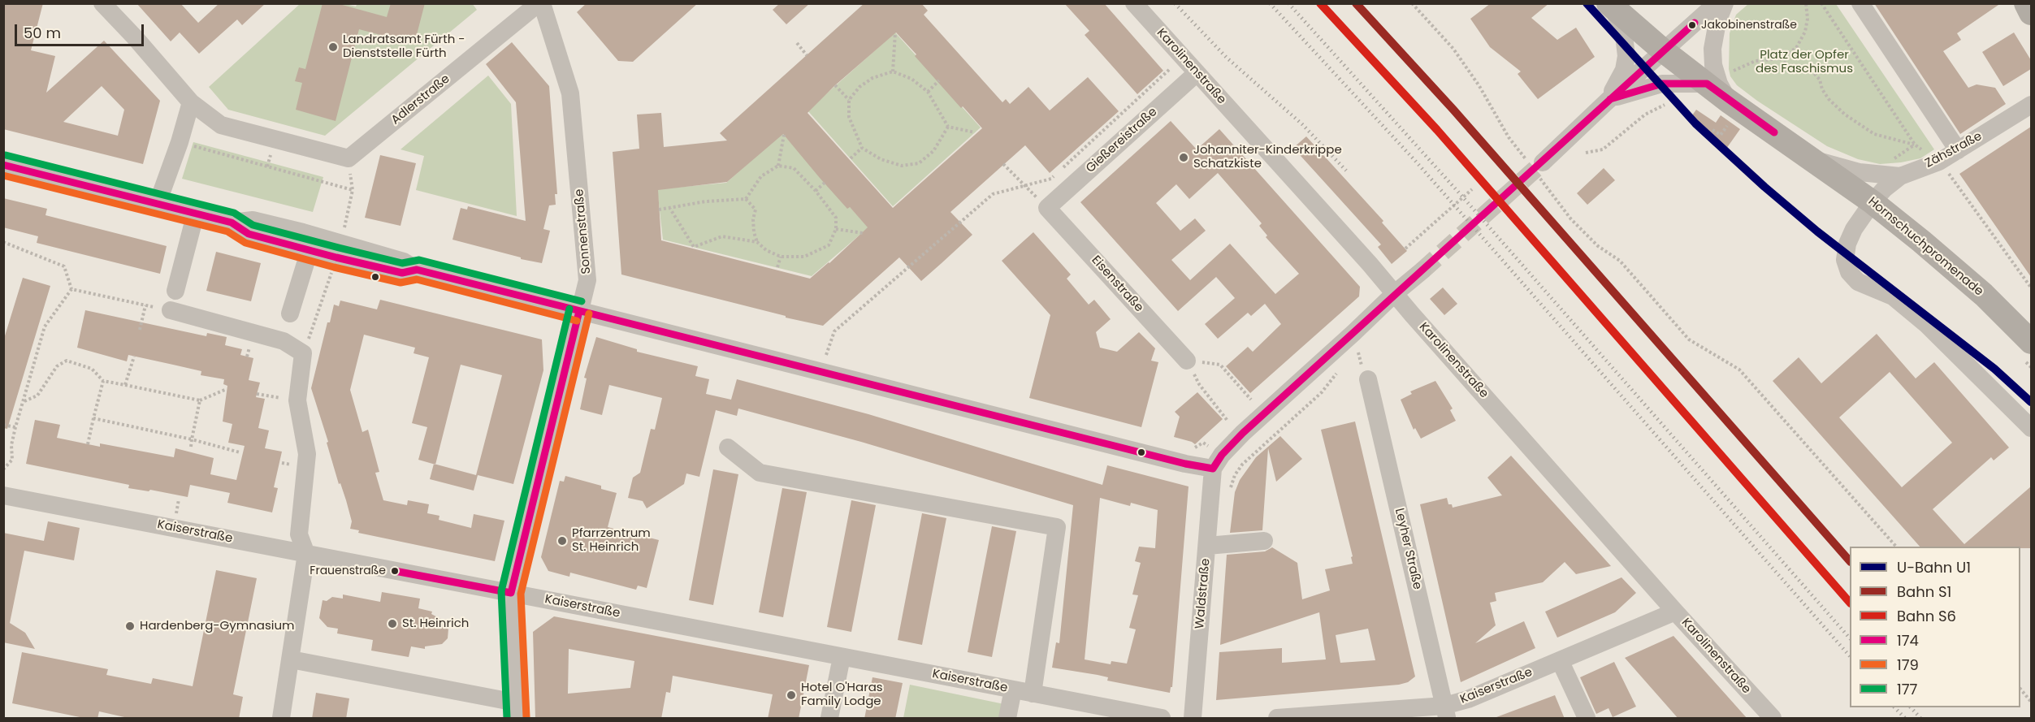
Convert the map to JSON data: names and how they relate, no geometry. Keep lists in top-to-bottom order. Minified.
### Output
{"streets":{"main road":["Hornschuchpromenade"],"street":["Karolinenstraße","Adlerstraße","Gießereistraße","Zähstraße","Sonnenstraße","Eisenstraße","Kaiserstraße","Leyher Straße","Waldstraße"]},"crossings":[["Karolinenstraße","Gießereistraße"],["Karolinenstraße","Kaiserstraße"],["Gießereistraße","Eisenstraße"],["Zähstraße","Hornschuchpromenade"],["Sonnenstraße","Kaiserstraße"],["Kaiserstraße","Leyher Straße"]],"parks":["Platz der Opfer des Faschismus"],"places":["Jakobinenstraße","Landratsamt Fürth - Dienststelle Fürth","Johanniter-Kinderkrippe Schatzkiste","Pfarrzentrum St. Heinrich","Frauenstraße","St. Heinrich","Hardenberg-Gymnasium","Hotel O'Haras Family Lodge"],"lines":["metro line U1","rail line S1","rail line S6","transit line 174","transit line 177","transit line 179"],"legend":["U-Bahn U1","Bahn S1","Bahn S6","174","179","177"],"scale_bar":"50 m"}
